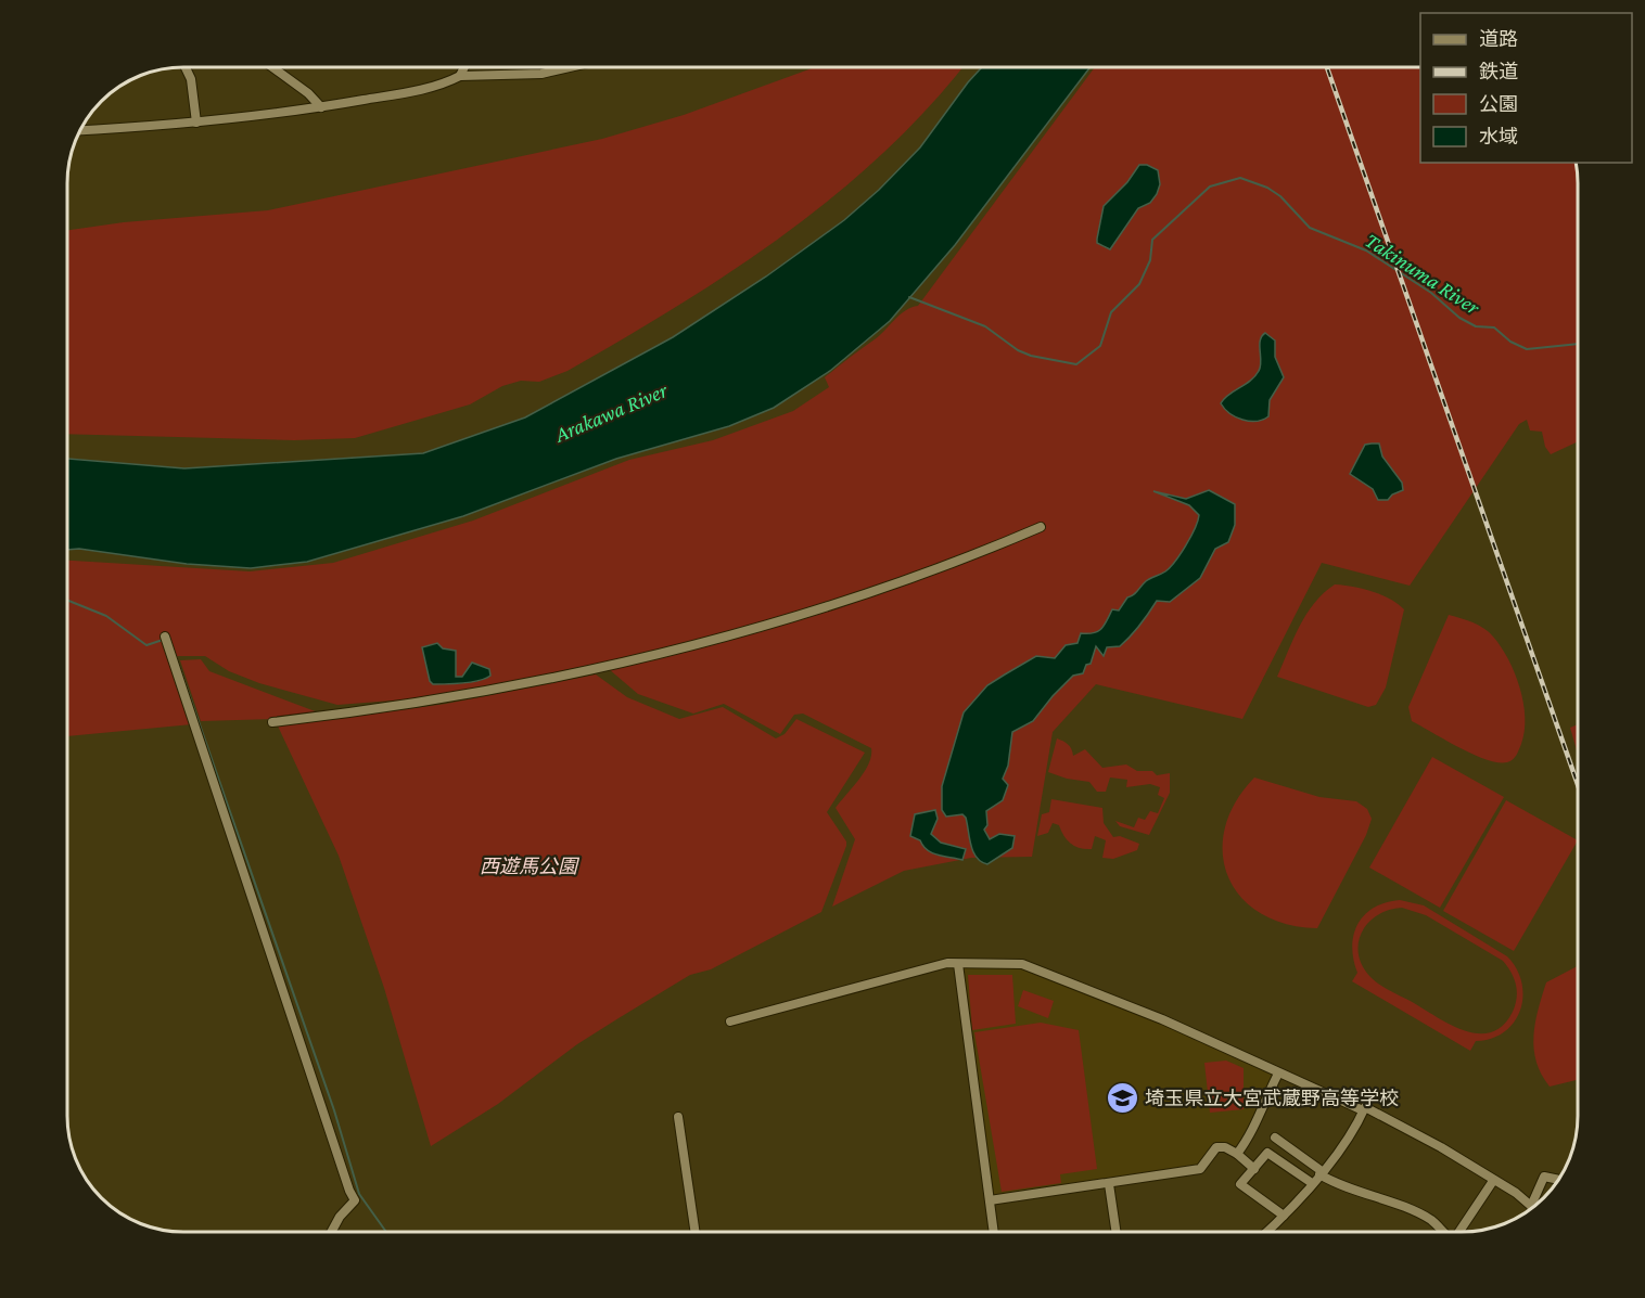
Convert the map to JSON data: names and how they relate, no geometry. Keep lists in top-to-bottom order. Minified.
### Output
{"water":["Takinuma River","Arakawa River"],"parks":["西遊馬公園"],"places":{"school or university":["埼玉県立大宮武蔵野高等学校"]},"legend":["道路","鉄道","公園","水域"]}
